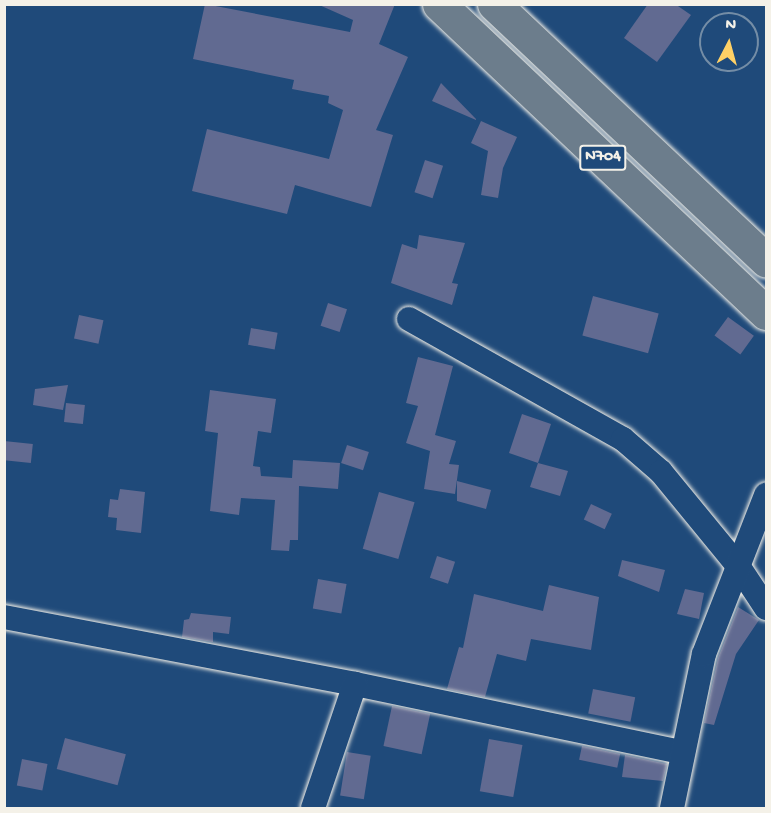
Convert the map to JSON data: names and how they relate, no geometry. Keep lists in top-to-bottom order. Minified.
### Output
{"streets":{"highway":["N704"]},"north":"top"}
